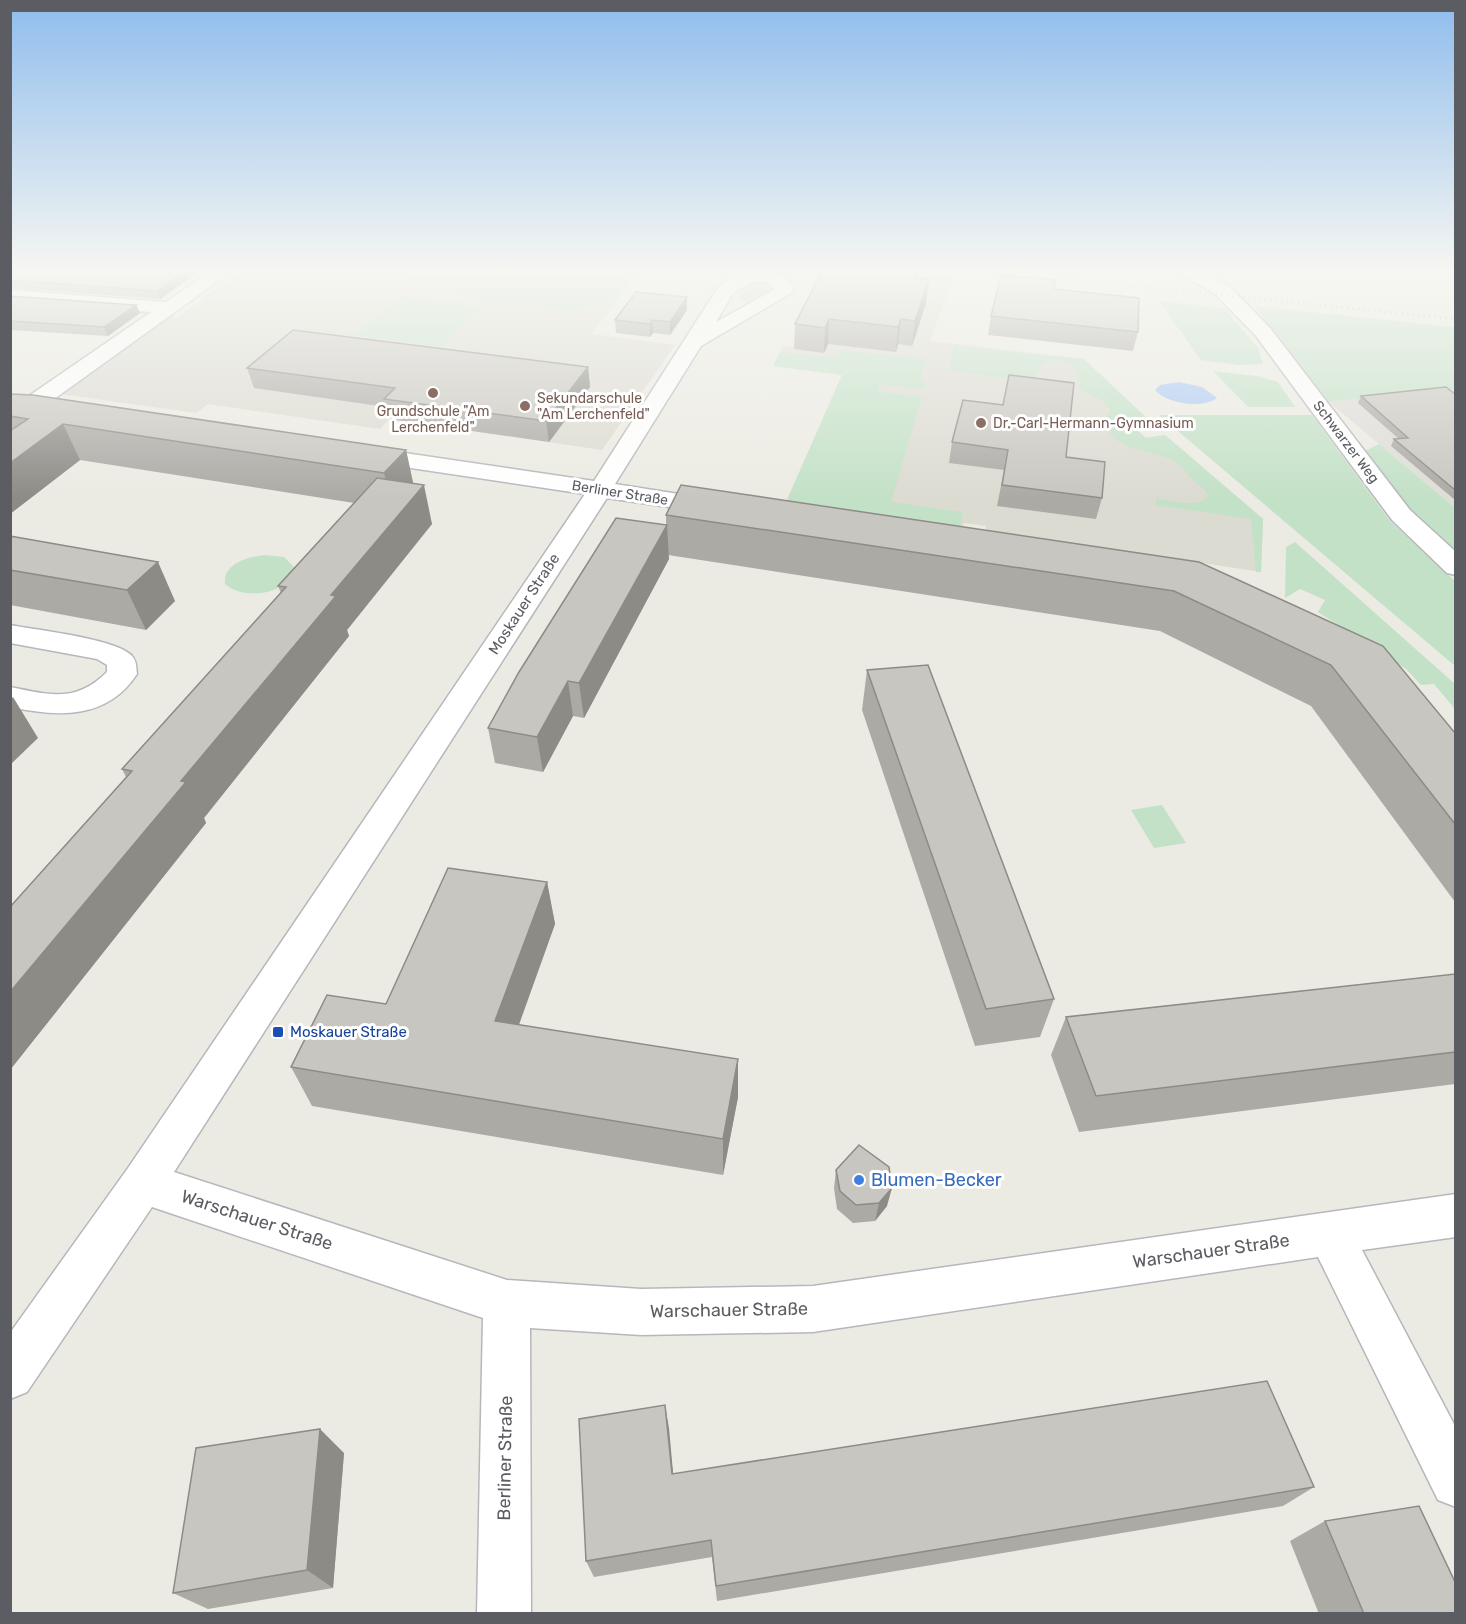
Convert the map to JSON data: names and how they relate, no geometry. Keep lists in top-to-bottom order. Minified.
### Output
{"streets":{"street":["Schwarzer Weg","Berliner Straße","Moskauer Straße","Warschauer Straße"]},"crossings":[["Berliner Straße","Moskauer Straße"],["Berliner Straße","Warschauer Straße"],["Moskauer Straße","Warschauer Straße"]],"places":{"other":["Grundschule \"Am Lerchenfeld\"","Sekundarschule \"Am Lerchenfeld\"","Dr.-Carl-Hermann-Gymnasium","Blumen-Becker"],"transit":["Moskauer Straße"]}}
